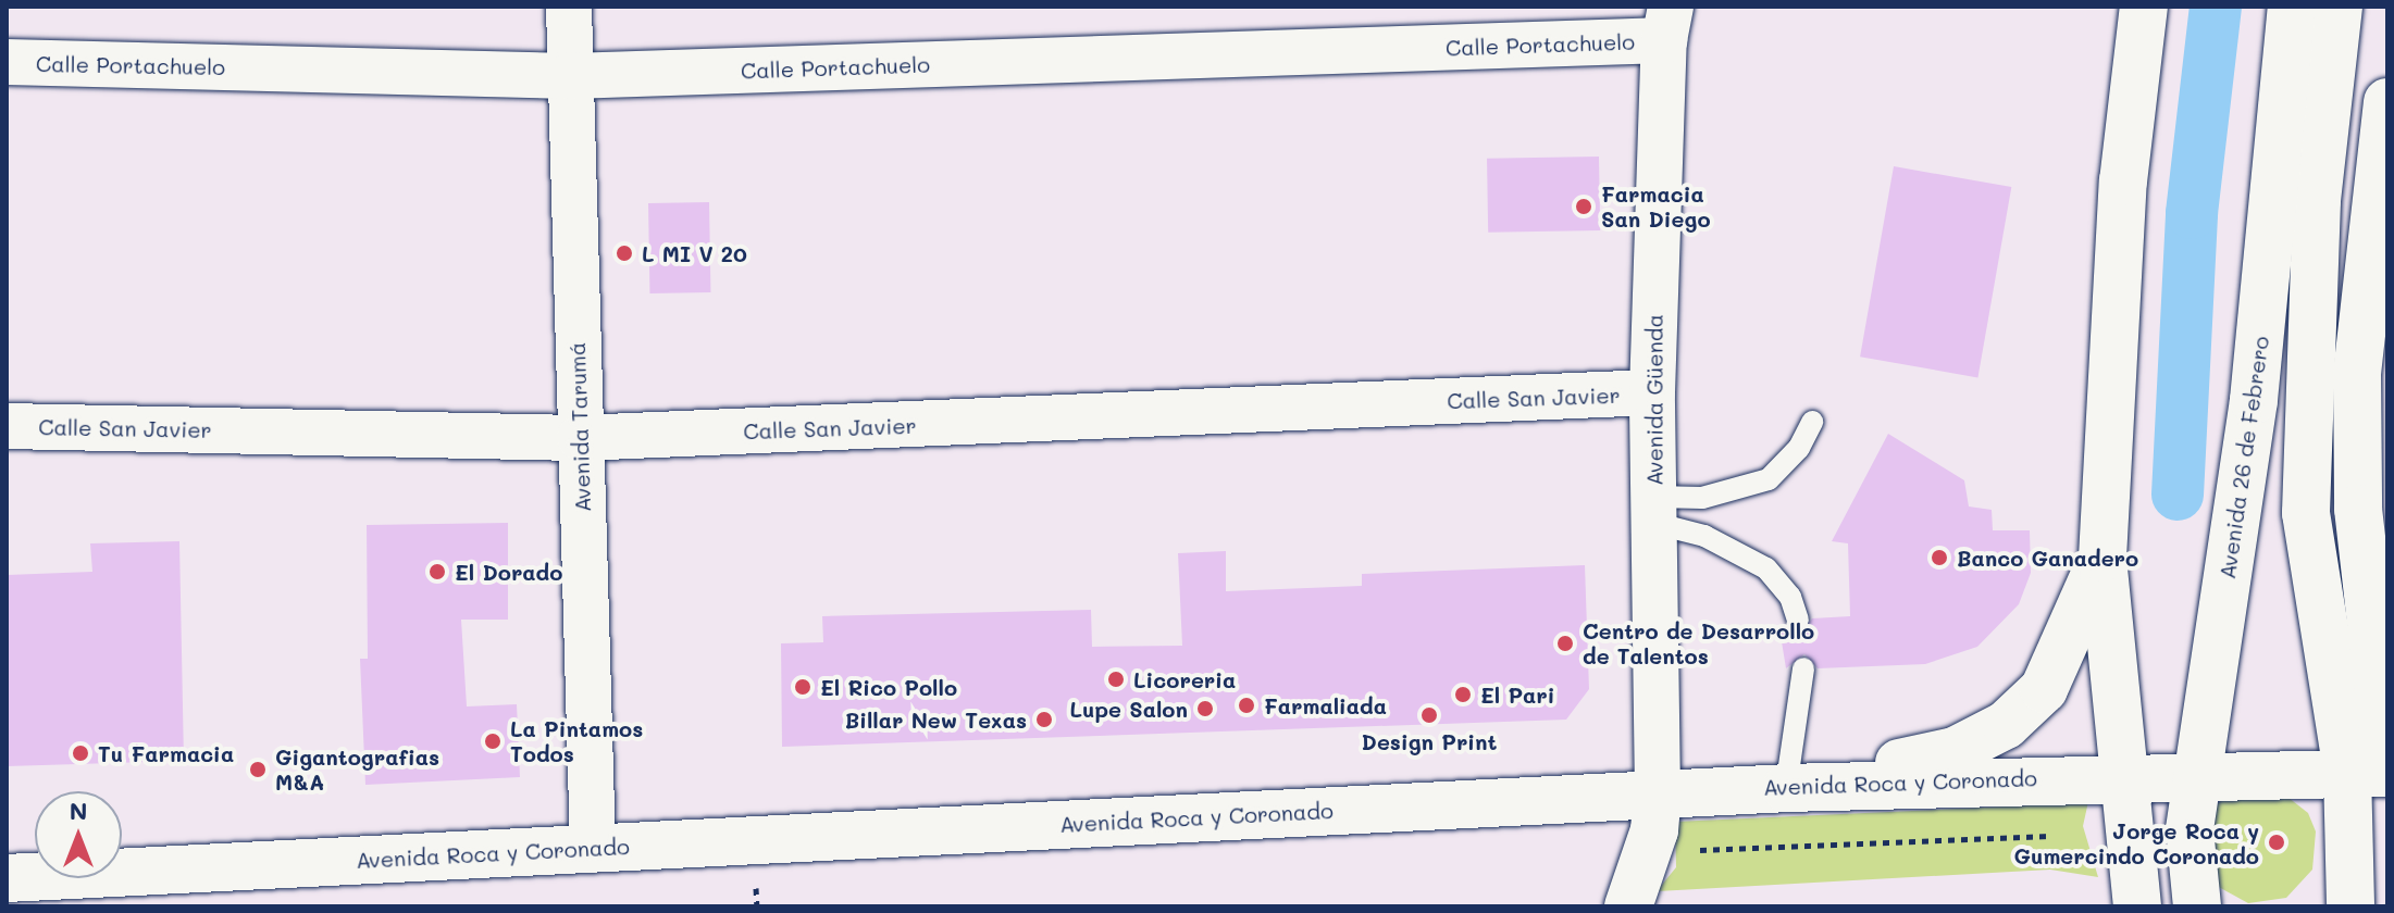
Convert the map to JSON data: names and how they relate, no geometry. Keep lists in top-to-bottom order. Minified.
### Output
{"streets":{"main road":["Avenida 26 de Febrero","Avenida Roca y Coronado"],"street":["Calle Portachuelo","Calle San Javier","Avenida Güenda","Avenida Tarumá"]},"crossings":[["Calle Portachuelo","Avenida Güenda"],["Calle Portachuelo","Avenida Tarumá"],["Calle San Javier","Avenida Güenda"],["Calle San Javier","Avenida Tarumá"],["Avenida Güenda","Avenida Roca y Coronado"],["Avenida Tarumá","Avenida Roca y Coronado"],["Avenida 26 de Febrero","Avenida Roca y Coronado"]],"places":["Farmacia San Diego","L MI V 20","Banco Ganadero","El Dorado","Centro de Desarrollo de Talentos","Licoreria","El Rico Pollo","El Pari","Farmaliada","Lupe Salon","Design Print","Billar New Texas","La Pintamos Todos","Tu Farmacia","Gigantografias M&A","Jorge Roca y Gumercindo Coronado"],"north":"top"}
